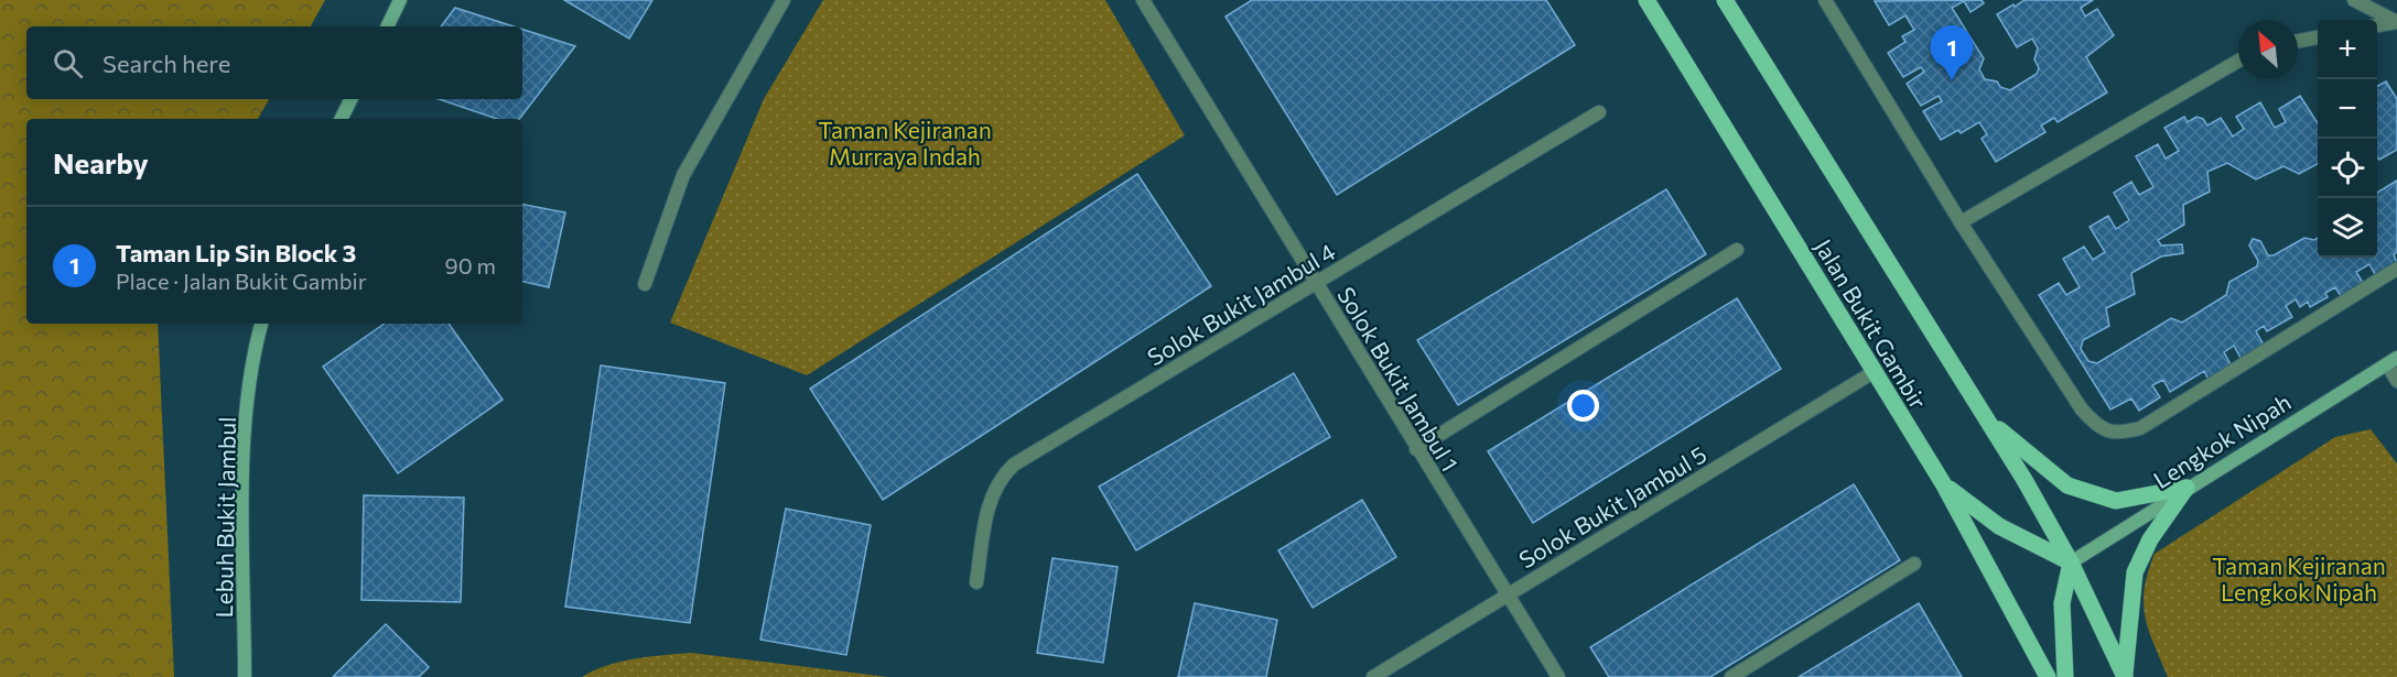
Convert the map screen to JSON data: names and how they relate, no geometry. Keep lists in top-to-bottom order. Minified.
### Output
{"streets":{"main road":["Jalan Bukit Gambir","Lengkok Nipah","Lebuh Bukit Jambul"],"street":["Solok Bukit Jambul 4","Solok Bukit Jambul 1","Solok Bukit Jambul 5"]},"crossings":[["Solok Bukit Jambul 4","Solok Bukit Jambul 1"],["Jalan Bukit Gambir","Lengkok Nipah"],["Jalan Bukit Gambir","Solok Bukit Jambul 5"],["Solok Bukit Jambul 1","Solok Bukit Jambul 5"]],"parks":["Taman Kejiranan Murraya Indah","Taman Kejiranan Lengkok Nipah"],"north":"top left","page":{"map_buttons":["+","−"],"pins":"1","search":"Search here","heading":"Nearby","list":[{"mark":"1","name":"Taman Lip Sin Block 3","note":"Place · Jalan Bukit Gambir","value":"90 m"}]}}
